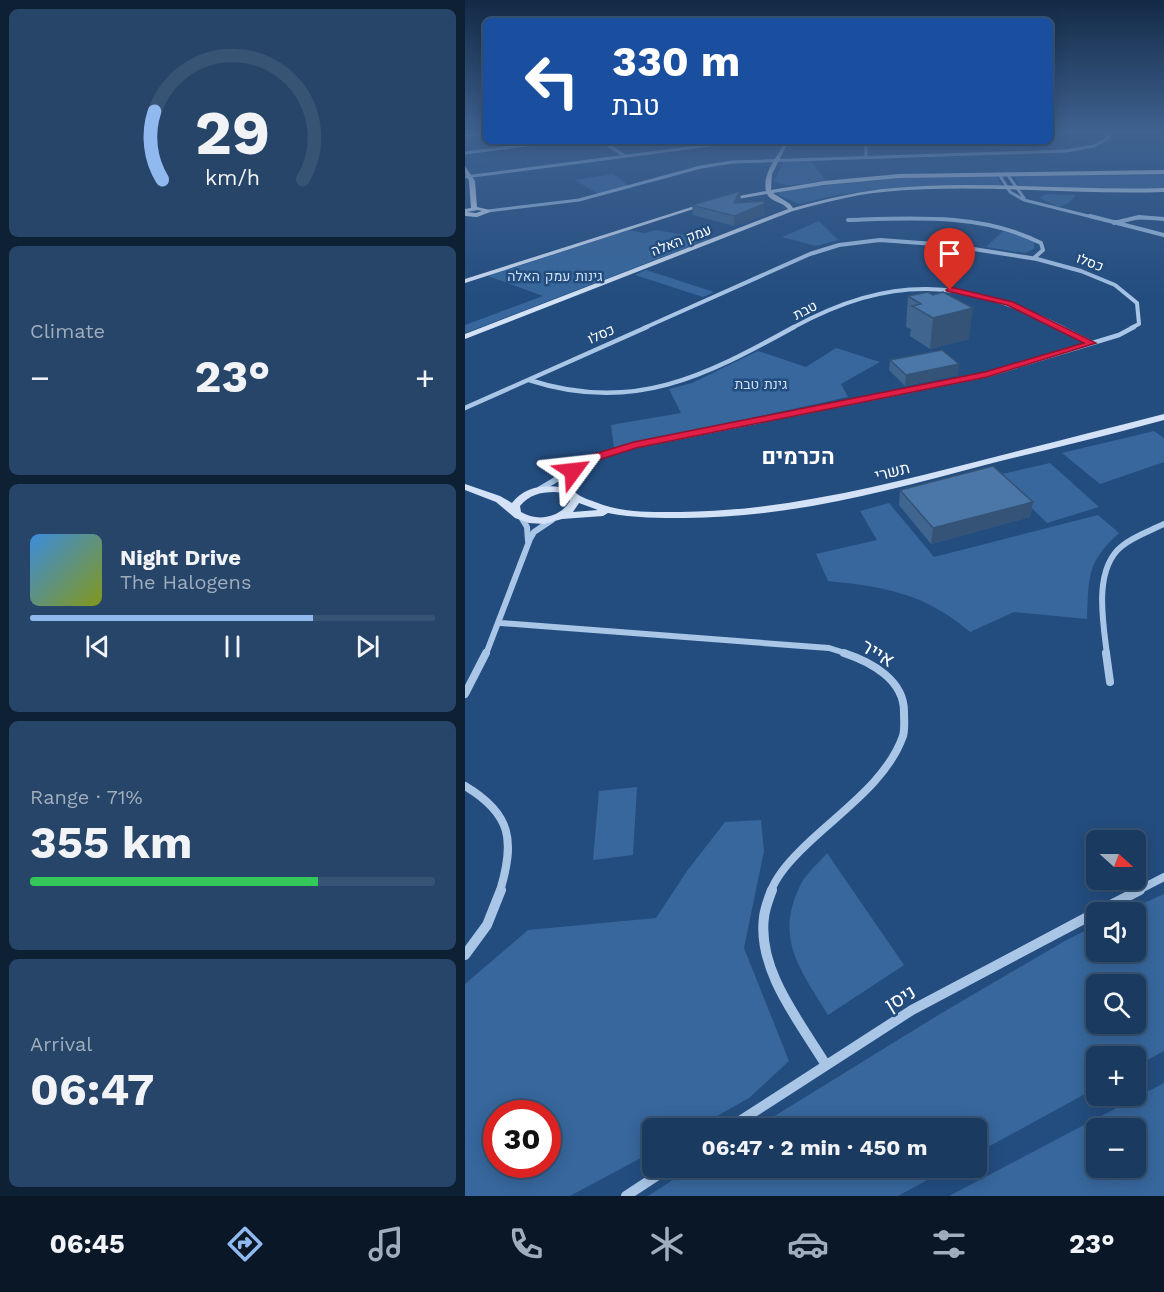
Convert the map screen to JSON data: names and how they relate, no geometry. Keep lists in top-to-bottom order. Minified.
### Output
{"streets":{"street":["עמק האלה","כסלו","טבת","תשרי","אייר","ניסן"]},"crossings":[["כסלו","טבת"],["אייר","ניסן"]],"districts":["הכרמים"],"parks":["גינות עמק האלה","גינת טבת"],"north":"right","page":{"turn":["330 m","טבת"],"tile":["Climate",["Range · 71%","355 km"],["Arrival","06:47"]],"heat":["−","23°","+"],"song":["Night Drive","The Halogens"],"map_buttons":["+","−"],"limit":"30","trip":"06:47 · 2 min · 450 m","tabs":["06:45","23°"],"gauge":["29","km/h"]}}
